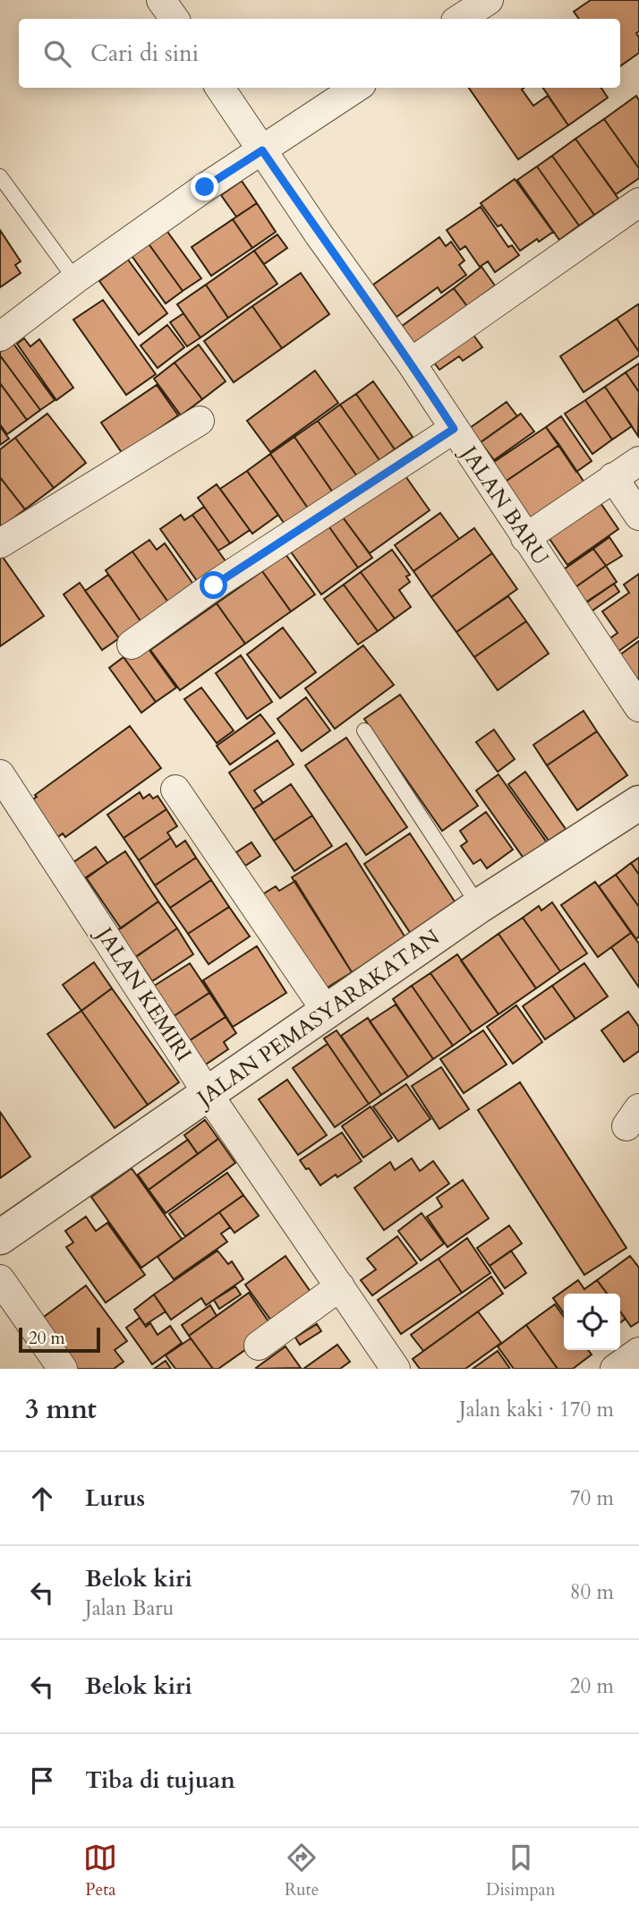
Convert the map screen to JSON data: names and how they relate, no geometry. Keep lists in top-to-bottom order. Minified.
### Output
{"streets":{"street":["JALAN BARU","JALAN KEMIRI","JALAN PEMASYARAKATAN"]},"crossings":[["JALAN KEMIRI","JALAN PEMASYARAKATAN"]],"scale_bar":"20 m","page":{"search":"Cari di sini","scale":"20 m","heading":["3 mnt","Jalan kaki · 170 m"],"list":[["Lurus","70 m"],["Belok kiri","Jalan Baru","80 m"],["Belok kiri","20 m"],"Tiba di tujuan"],"nav":["Peta","Rute","Disimpan"]}}
